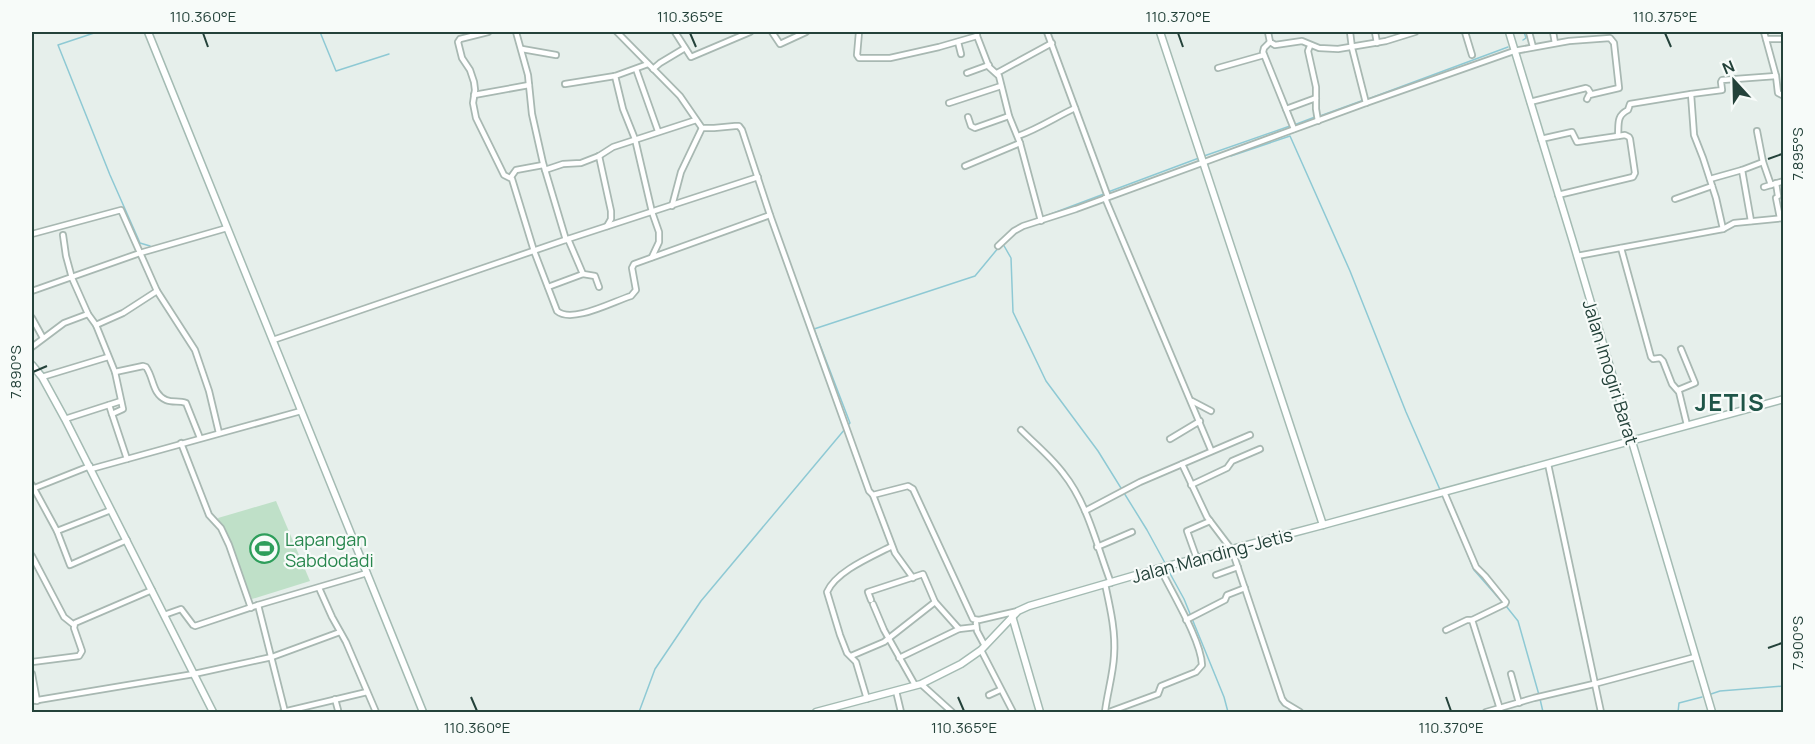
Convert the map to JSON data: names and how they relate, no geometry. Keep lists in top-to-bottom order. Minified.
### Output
{"streets":{"street":["Jalan Imogiri Barat","Jalan Manding-Jetis"]},"crossings":[["Jalan Imogiri Barat","Jalan Manding-Jetis"]],"districts":["JETIS"],"places":{"sports":["Lapangan Sabdodadi"]},"north":"top","coordinates":["110.360°E","110.365°E","110.370°E","110.375°E","7.895°S","7.890°S","7.900°S"]}
